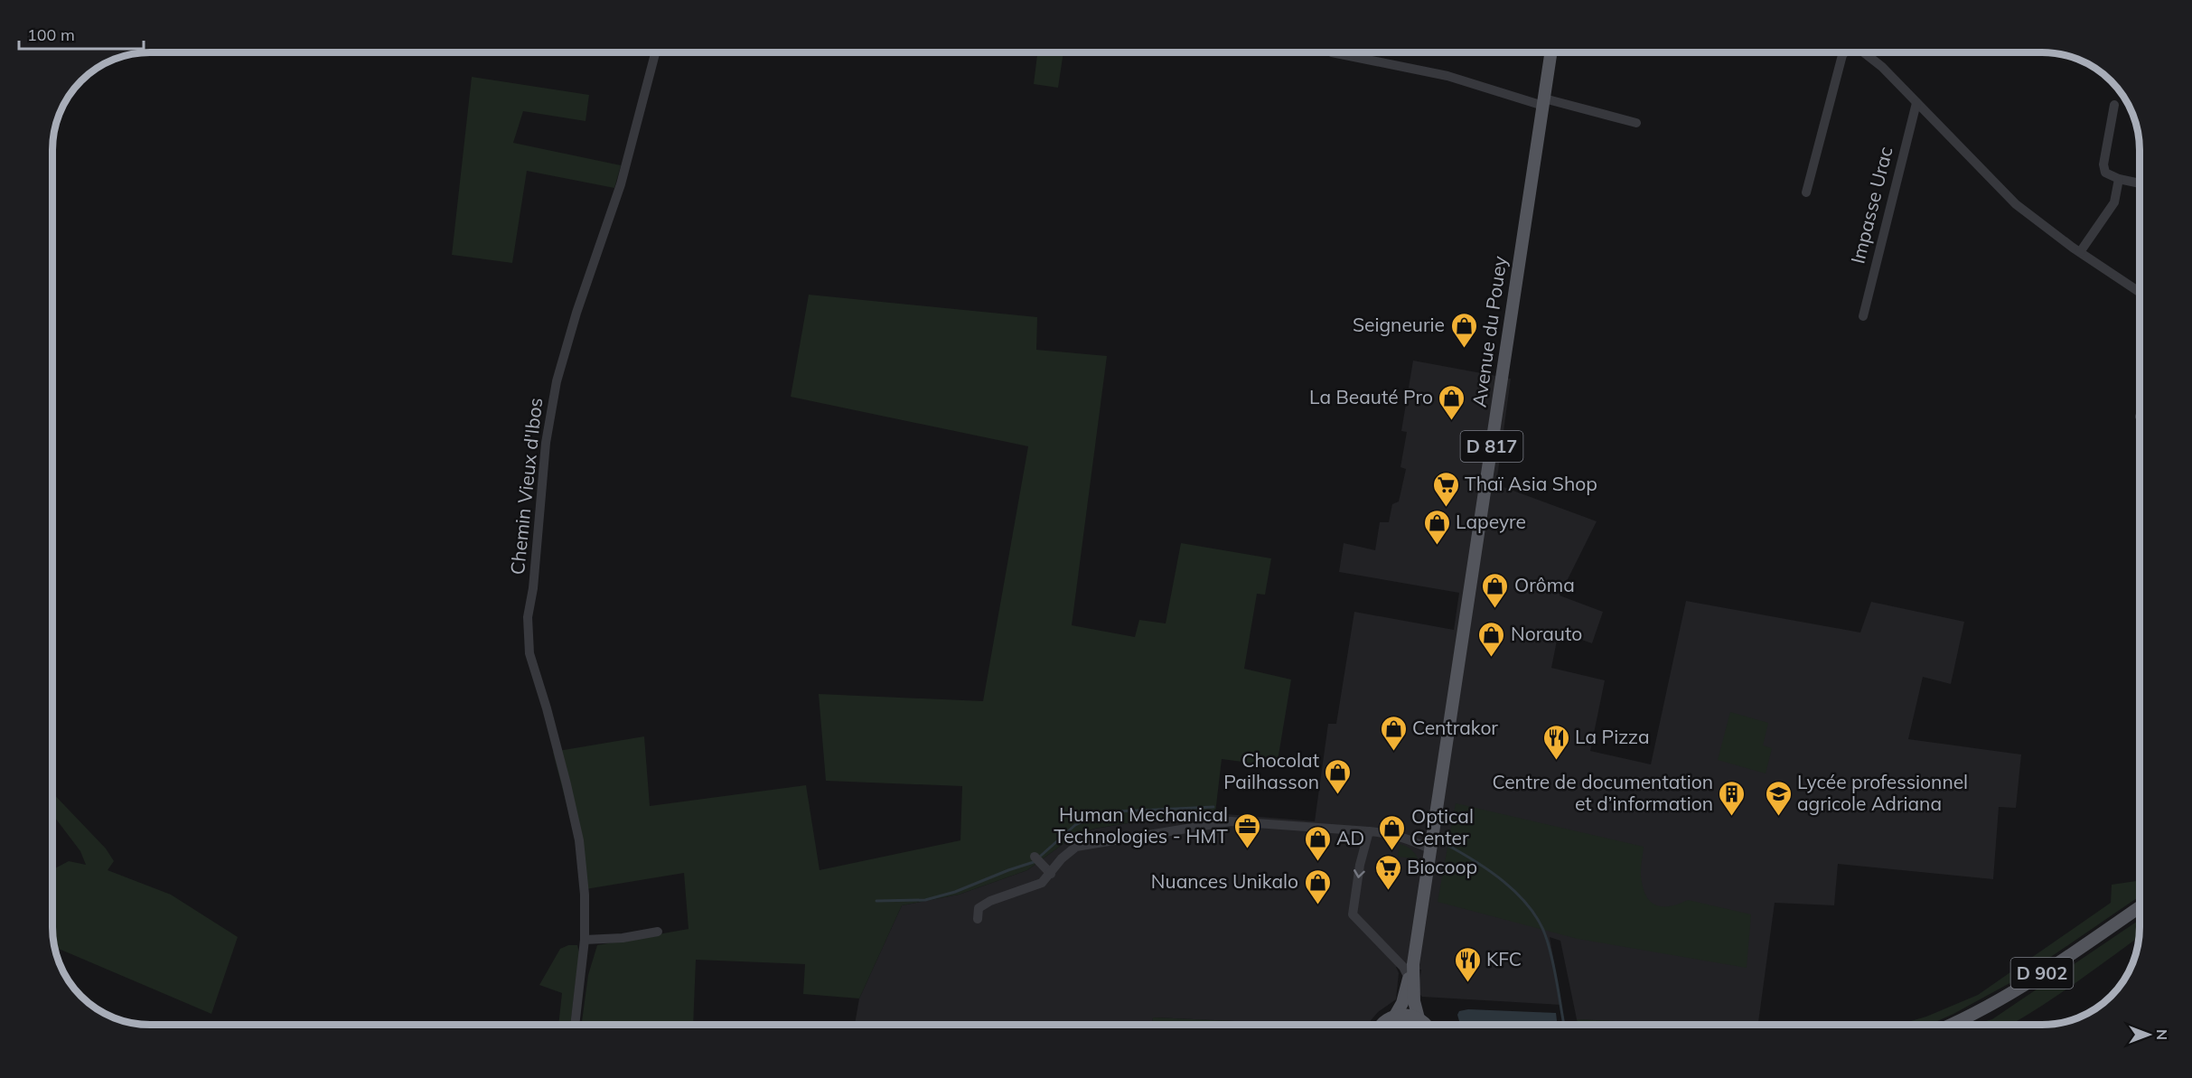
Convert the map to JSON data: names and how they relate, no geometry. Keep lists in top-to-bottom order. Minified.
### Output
{"streets":{"main road":["Avenue du Pouey","D 817","D 902"],"street":["Impasse Urac","Chemin Vieux d'Ibos"]},"crossings":[["Avenue du Pouey","D 817"]],"places":{"shop":["Seigneurie","La Beauté Pro","Lapeyre","Orôma","Norauto","Centrakor","Chocolat Pailhasson","Optical Center","AD","Nuances Unikalo"],"supermarket":["Thaï Asia Shop","Biocoop"],"restaurant":["La Pizza","KFC"],"building":["Centre de documentation et d’information"],"school or university":["Lycée professionnel agricole Adriana"],"office":["Human Mechanical Technologies - HMT"]},"scale_bar":"100 m","north":"right"}
